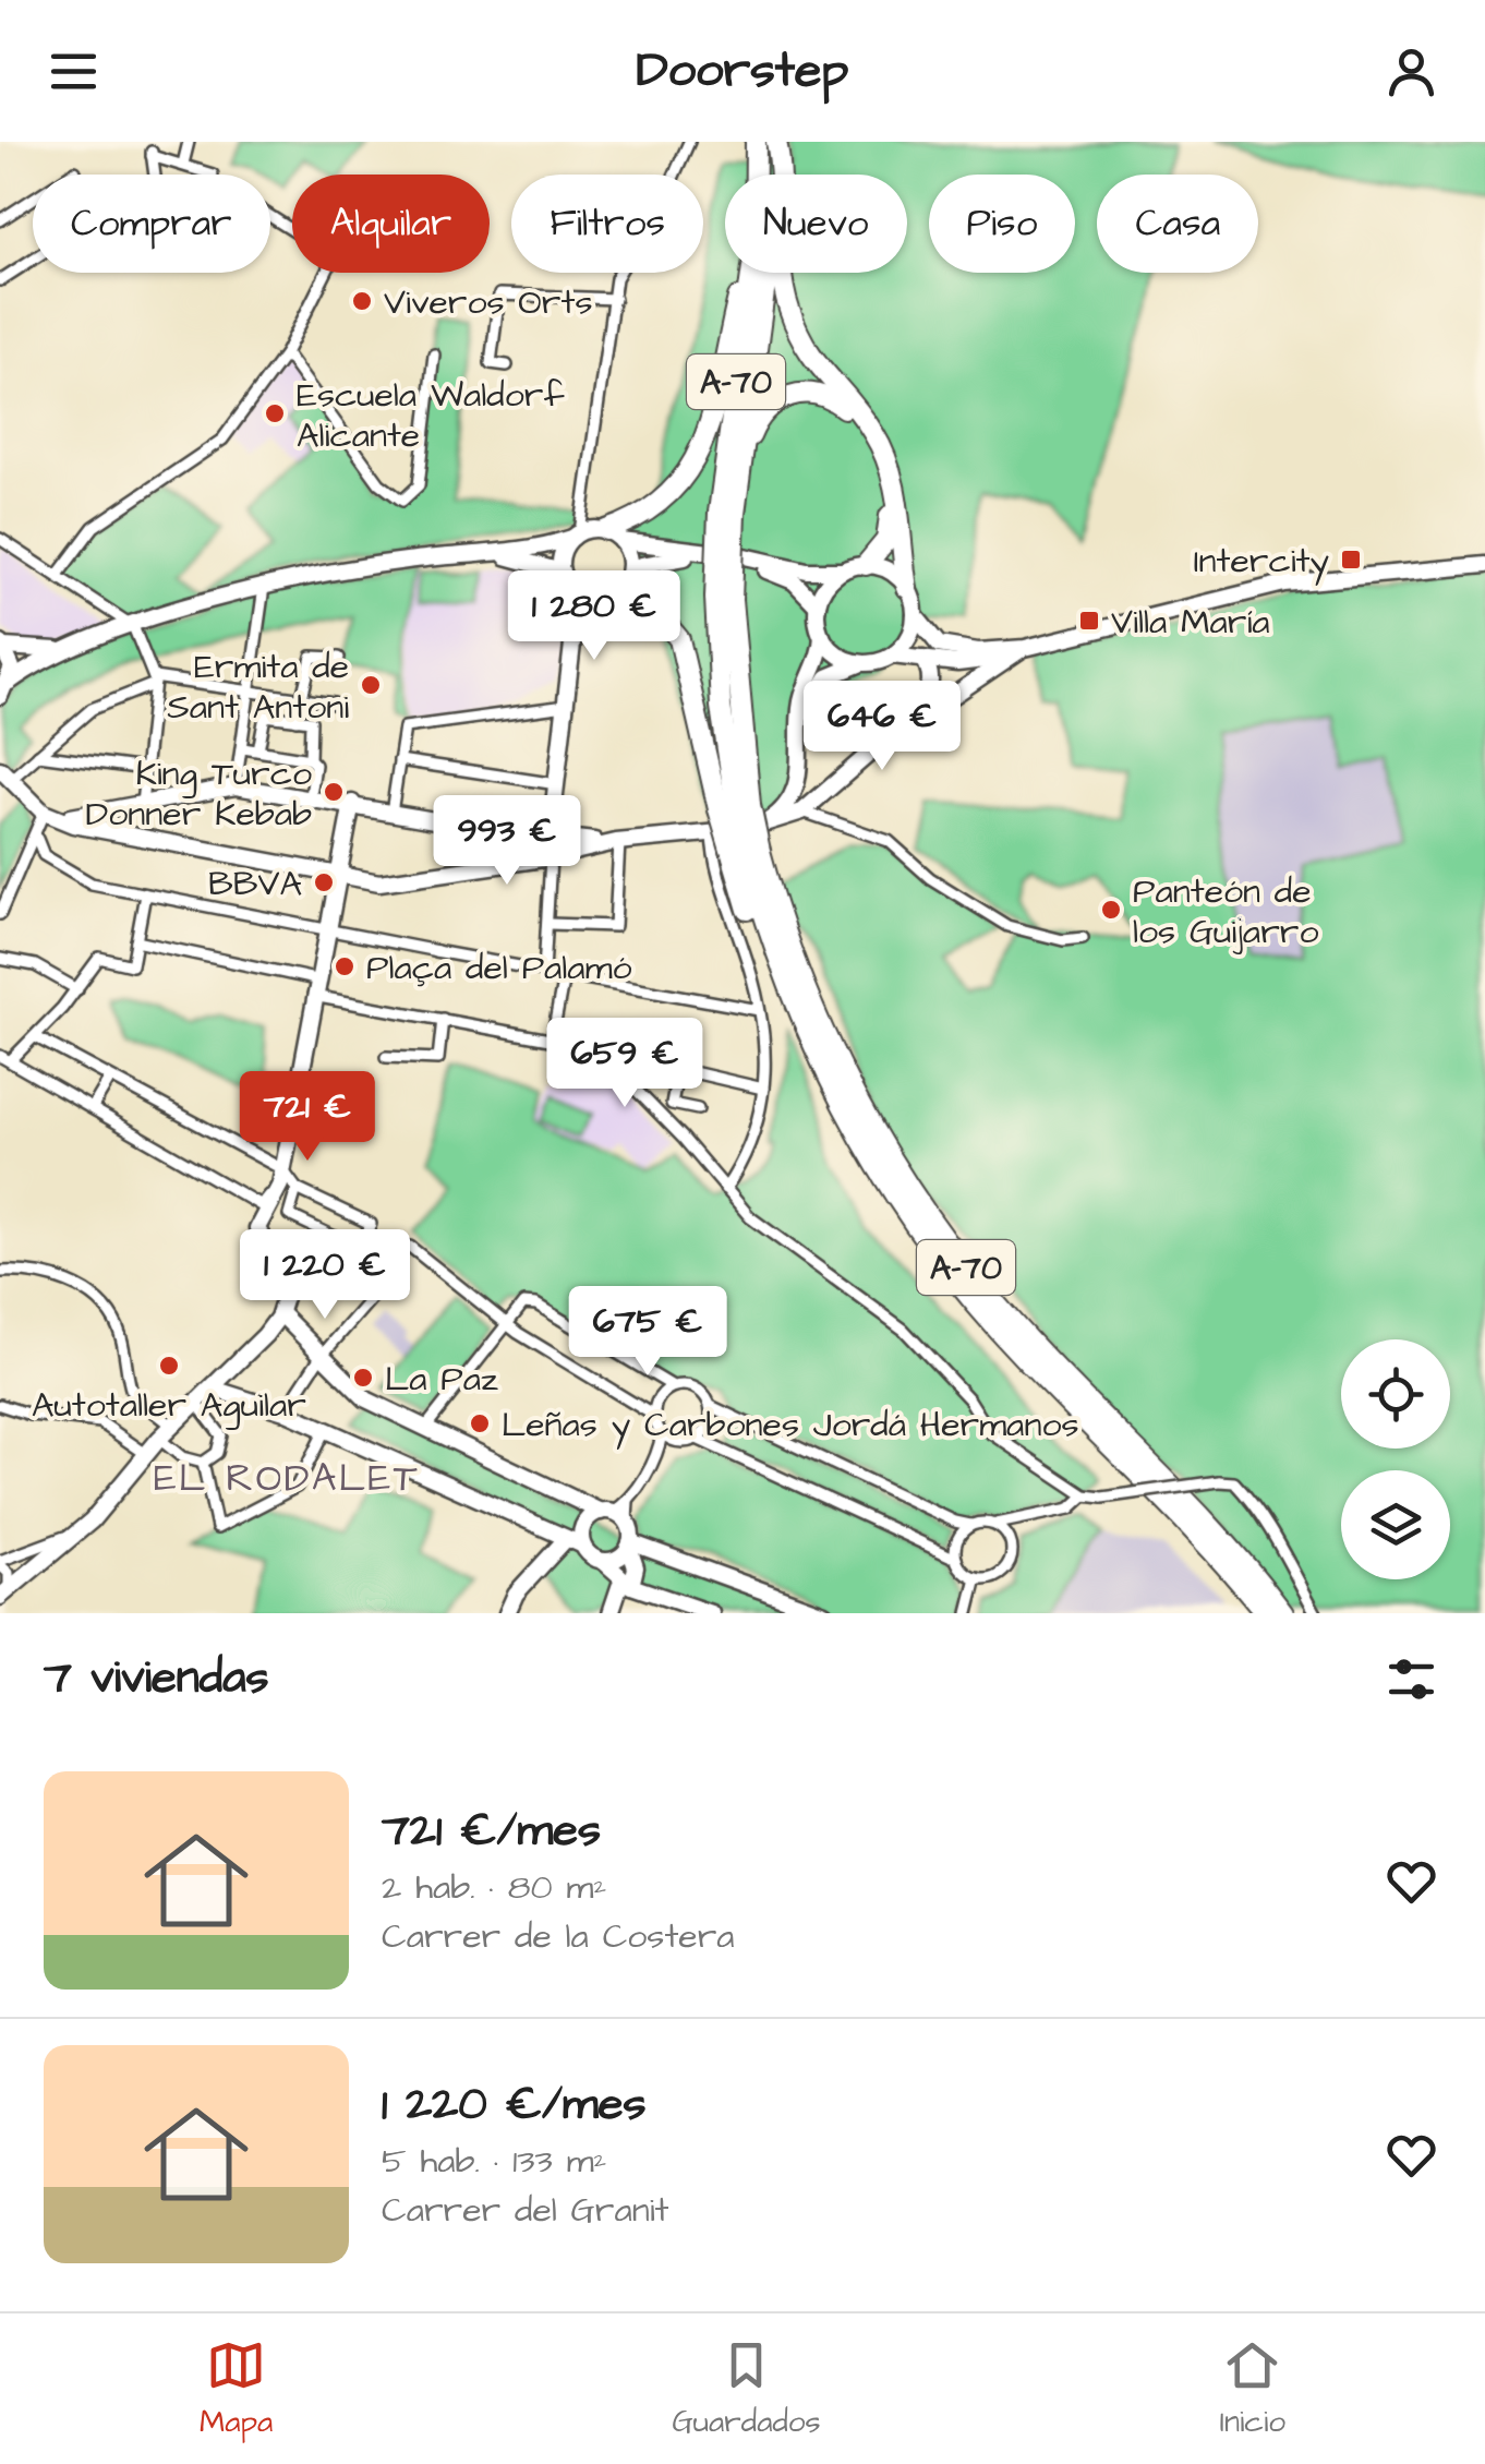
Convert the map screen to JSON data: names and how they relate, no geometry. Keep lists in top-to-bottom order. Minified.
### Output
{"streets":{"highway":["A-70"]},"districts":["EL RODALET"],"places":{"other":["Viveros Orts","Escuela Waldorf Alicante","Ermita de Sant Antoni","King Turco Donner Kebab","BBVA","Panteón de los Guijarro","Plaça del Palamó","Autotaller Aguilar","La Paz","Leñas y Carbones Jordá Hermanos"],"transit":["Intercity","Villa María"]},"page":{"header":"Doorstep","chip":["Comprar","Alquilar","Filtros","Nuevo","Piso","Casa"],"price":["1 280 €","646 €","993 €","659 €","721 €","1 220 €","675 €"],"heading":"7 viviendas","list":[{"name":"721 €/mes","note":"2 hab. · 80 m² · Carrer de la Costera"},{"name":"1 220 €/mes","note":"5 hab. · 133 m² · Carrer del Granit"}],"tabs":["Mapa","Guardados","Inicio"]}}
